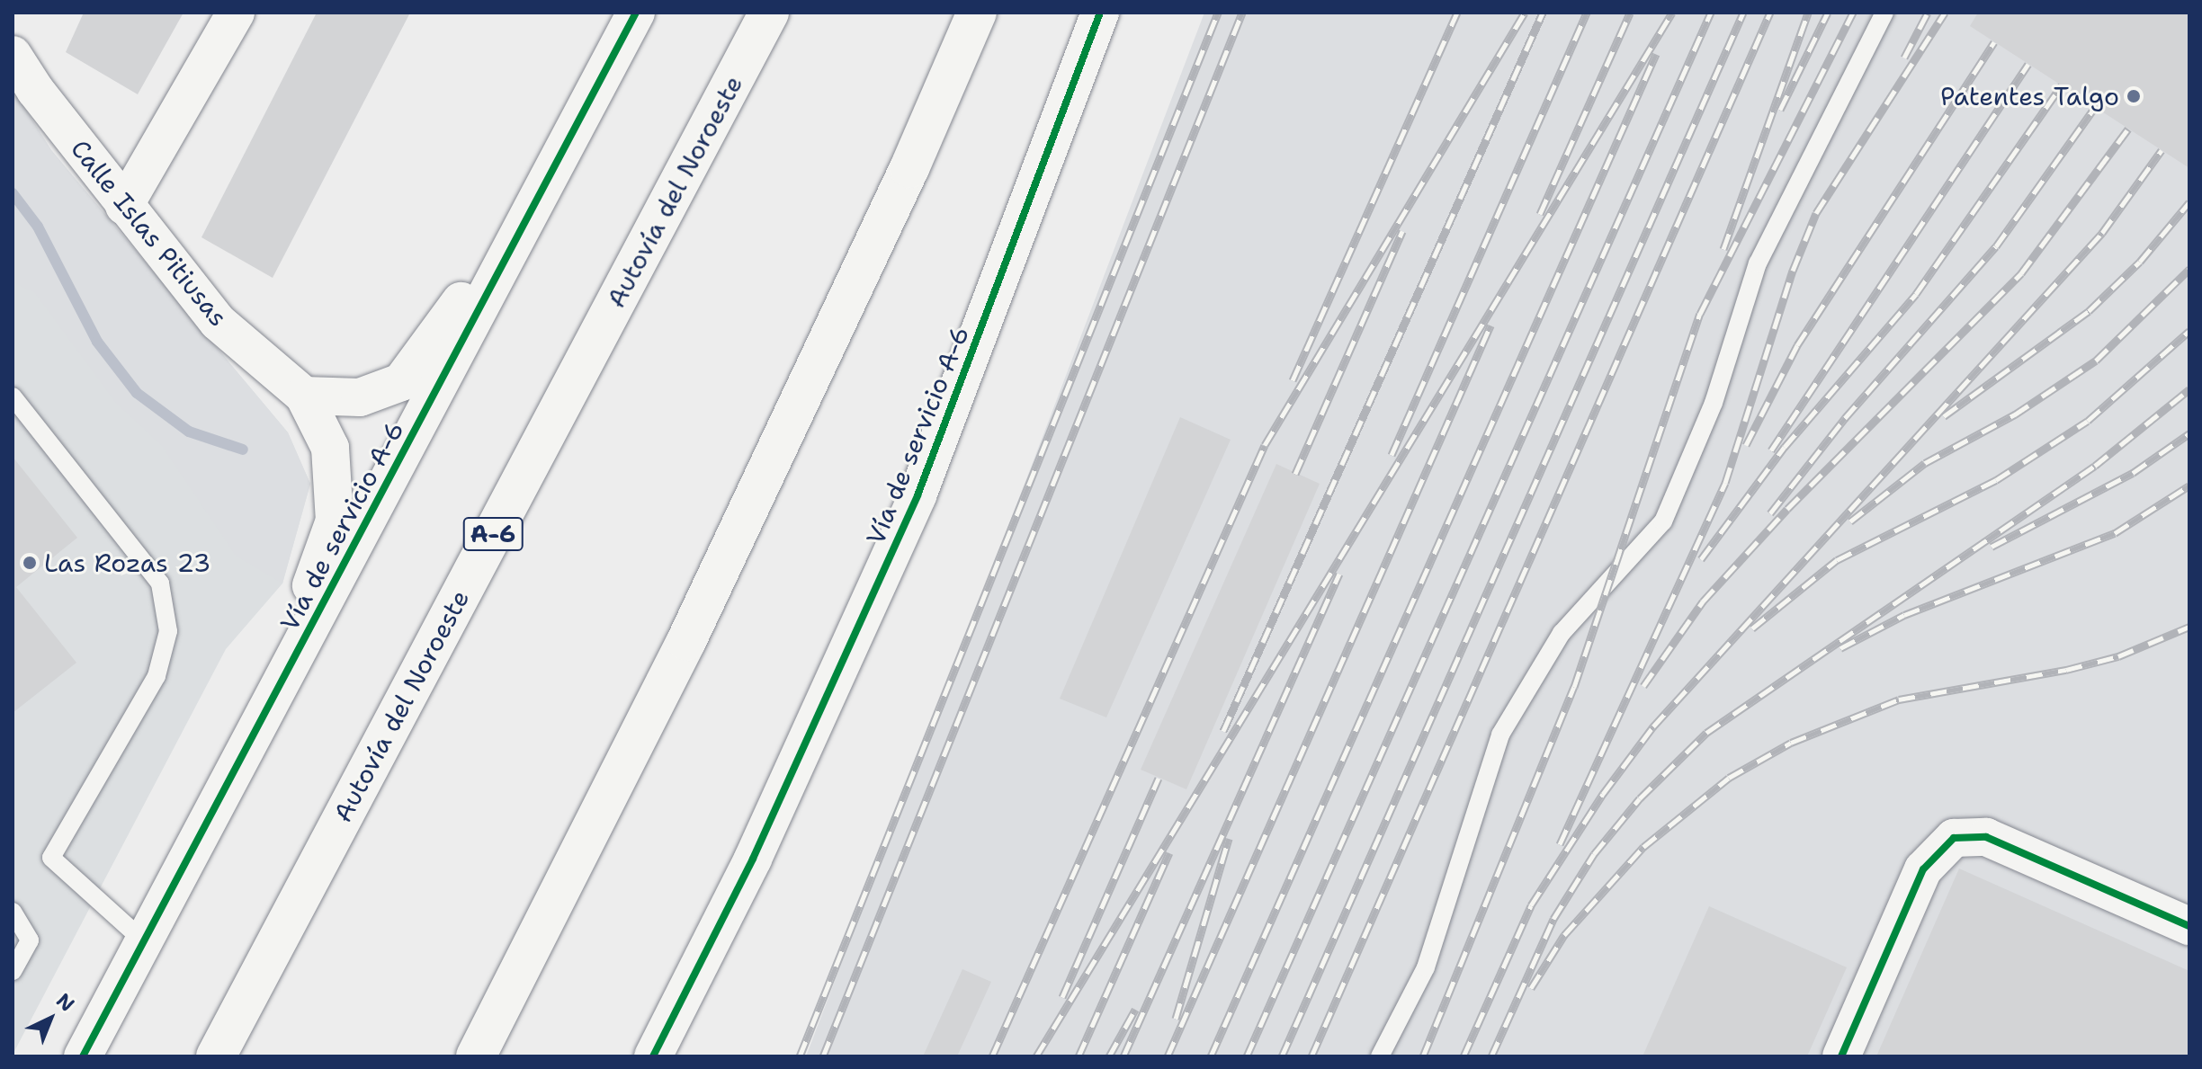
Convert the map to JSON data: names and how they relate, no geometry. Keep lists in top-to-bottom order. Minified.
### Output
{"streets":{"highway":["Autovía del Noroeste","A-6"],"street":["Calle Islas Pitiusas","Vía de servicio A-6"]},"crossings":[["Calle Islas Pitiusas","Vía de servicio A-6"]],"places":["Patentes Talgo","Las Rozas 23"],"north":"top right"}
